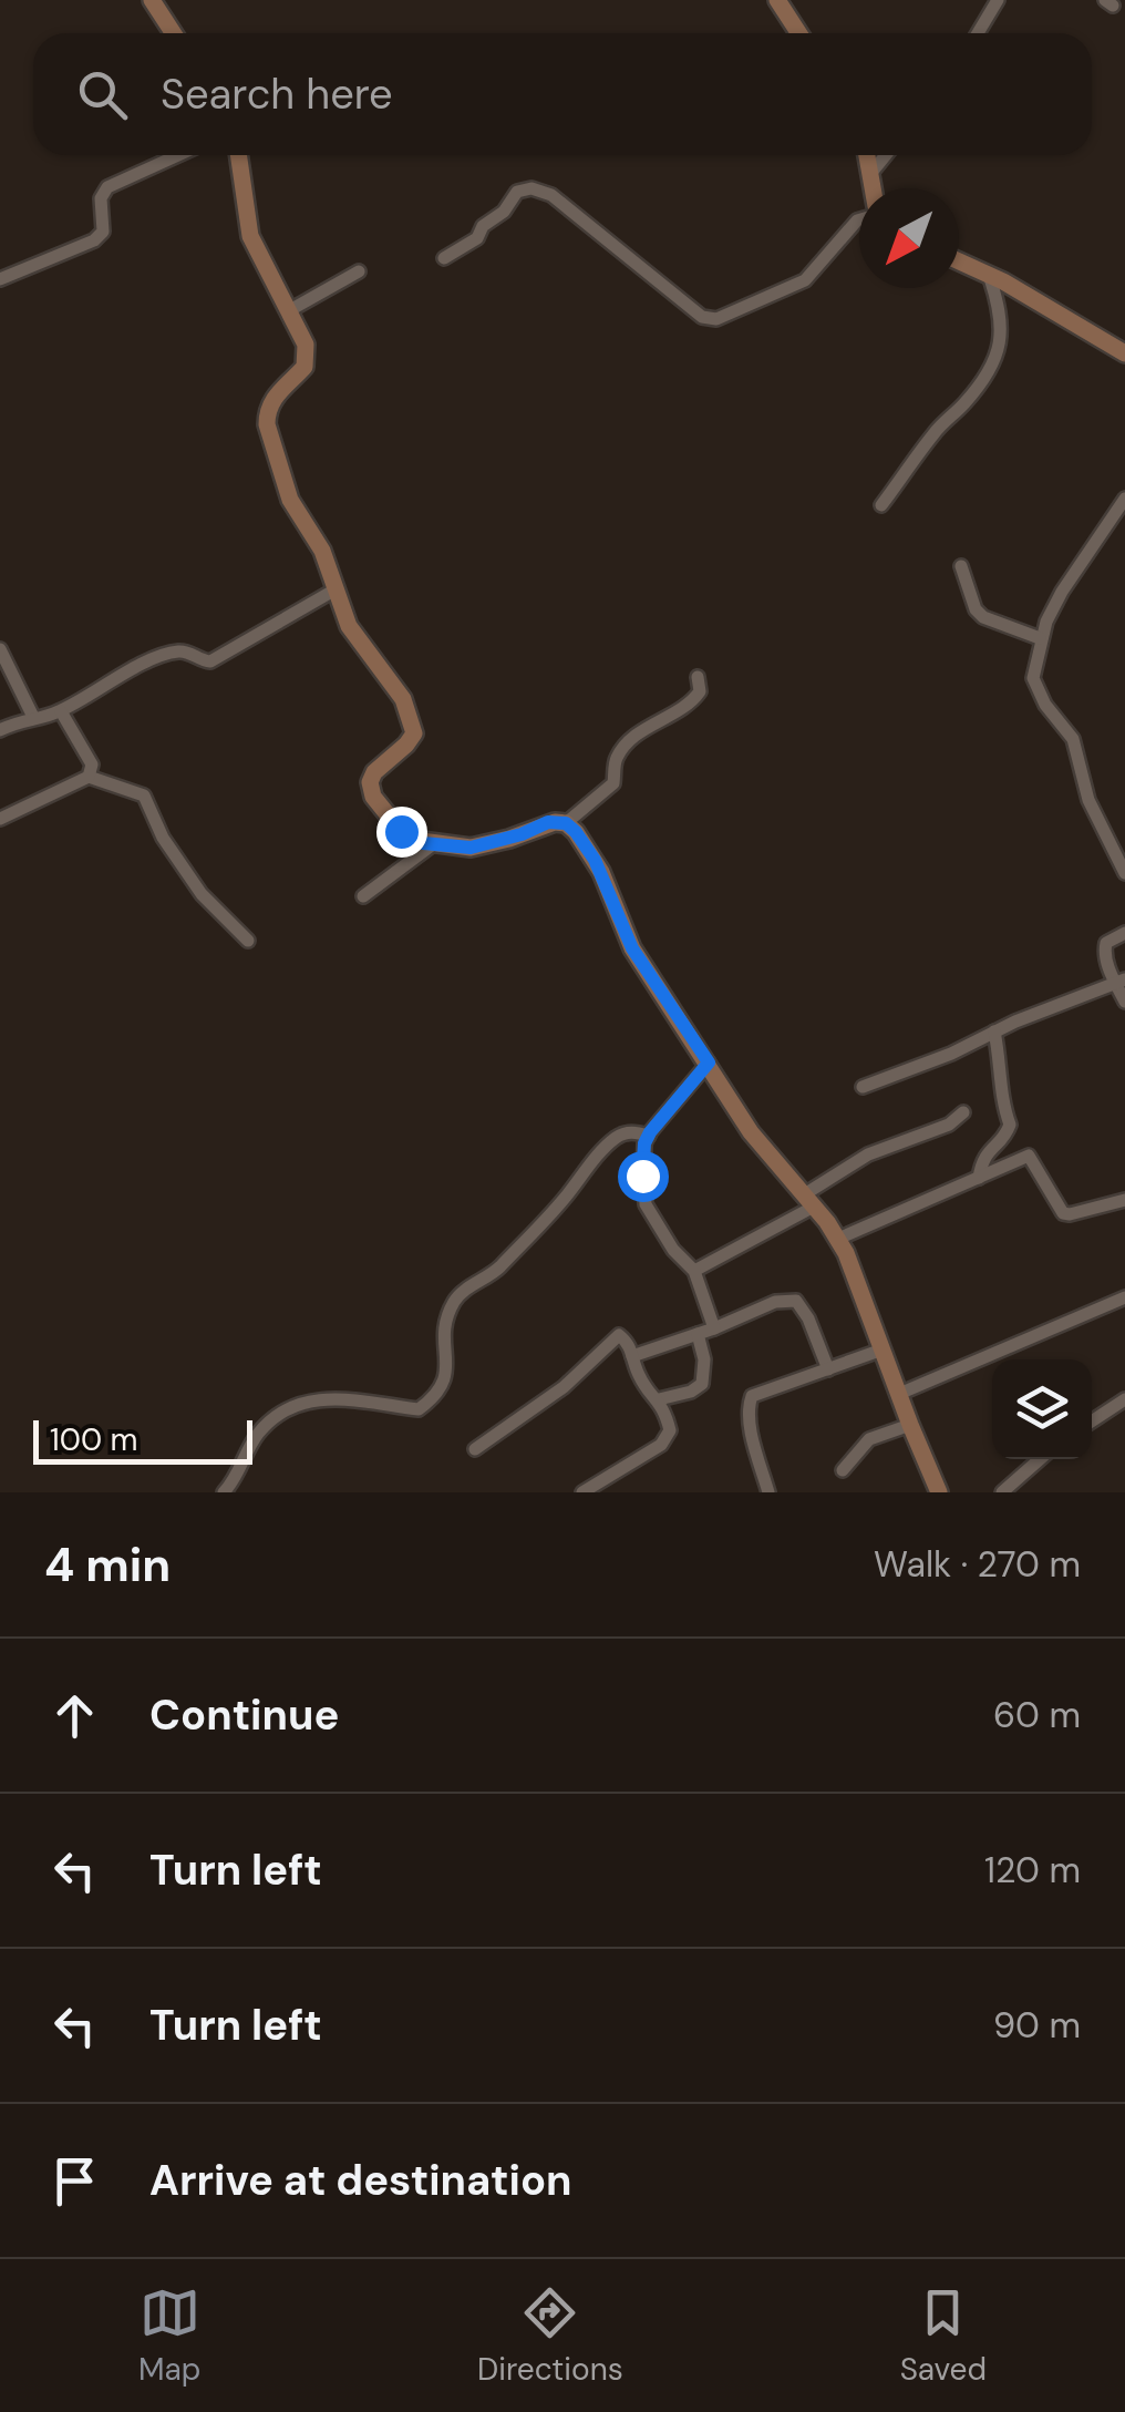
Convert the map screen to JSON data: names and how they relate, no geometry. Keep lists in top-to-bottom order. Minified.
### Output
{"scale_bar":"100 m","north":"bottom left","page":{"search":"Search here","scale":"100 m","heading":["4 min","Walk · 270 m"],"list":[["Continue","60 m"],["Turn left","120 m"],["Turn left","90 m"],"Arrive at destination"],"nav":["Map","Directions","Saved"]}}
